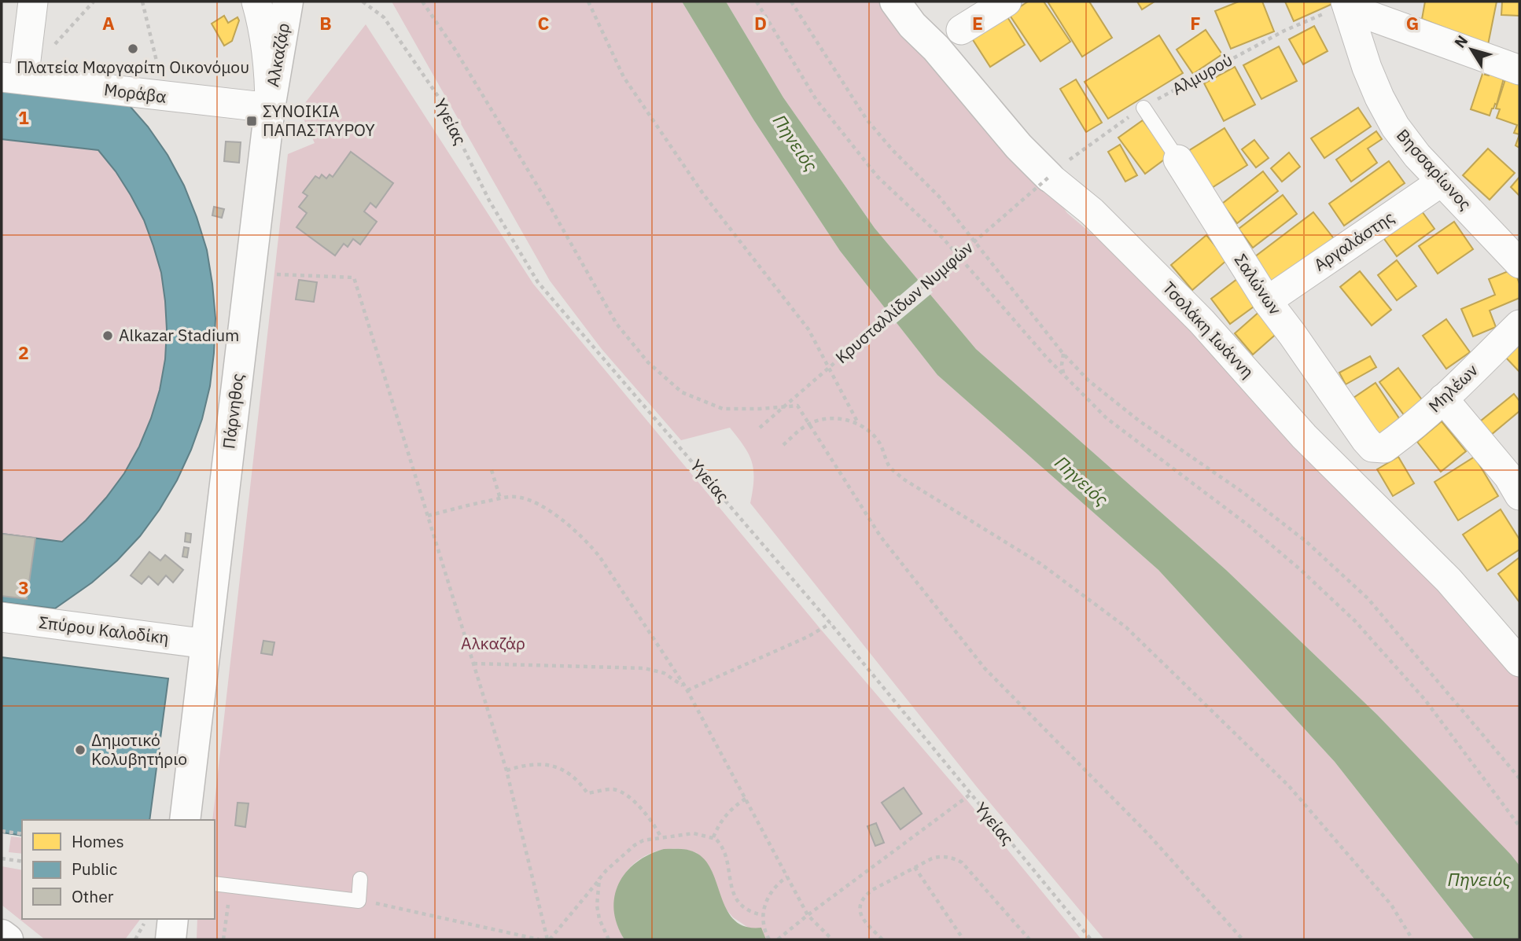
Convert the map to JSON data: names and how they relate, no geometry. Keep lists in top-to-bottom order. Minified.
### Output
{"streets":{"street":["Αλκαζάρ","Μοράβα","Βησσαρίωνος","Αργαλάστης","Σαλώνων","Τσολάκη Ιωάννη","Μηλέων","Πάρνηθος","Σπύρου Καλοδίκη"],"path":["Αλμυρού","Υγείας","Κρυσταλλίδων Νυμφών"]},"crossings":[["Αλκαζάρ","Μοράβα"],["Αλκαζάρ","Πάρνηθος"],["Αλμυρού","Βησσαρίωνος"],["Αλμυρού","Σαλώνων"],["Αλμυρού","Κρυσταλλίδων Νυμφών"],["Αλμυρού","Τσολάκη Ιωάννη"],["Μοράβα","Πάρνηθος"],["Βησσαρίωνος","Αργαλάστης"],["Αργαλάστης","Σαλώνων"],["Σαλώνων","Μηλέων"],["Κρυσταλλίδων Νυμφών","Τσολάκη Ιωάννη"],["Πάρνηθος","Σπύρου Καλοδίκη"]],"water":["Πηνειός"],"parks":["Αλκαζάρ"],"places":{"other":["Πλατεία Μαργαρίτη Οικονόμου","Alkazar Stadium","Δημοτικό Κολυβητήριο"],"transit":["ΣΥΝΟΙΚΙΑ ΠΑΠΑΣΤΑΥΡΟΥ"]},"legend":["Homes","Public","Other"],"north":"top left","grid":{"columns":["A","B","C","D","E","F","G"],"rows":["1","2","3"]}}
